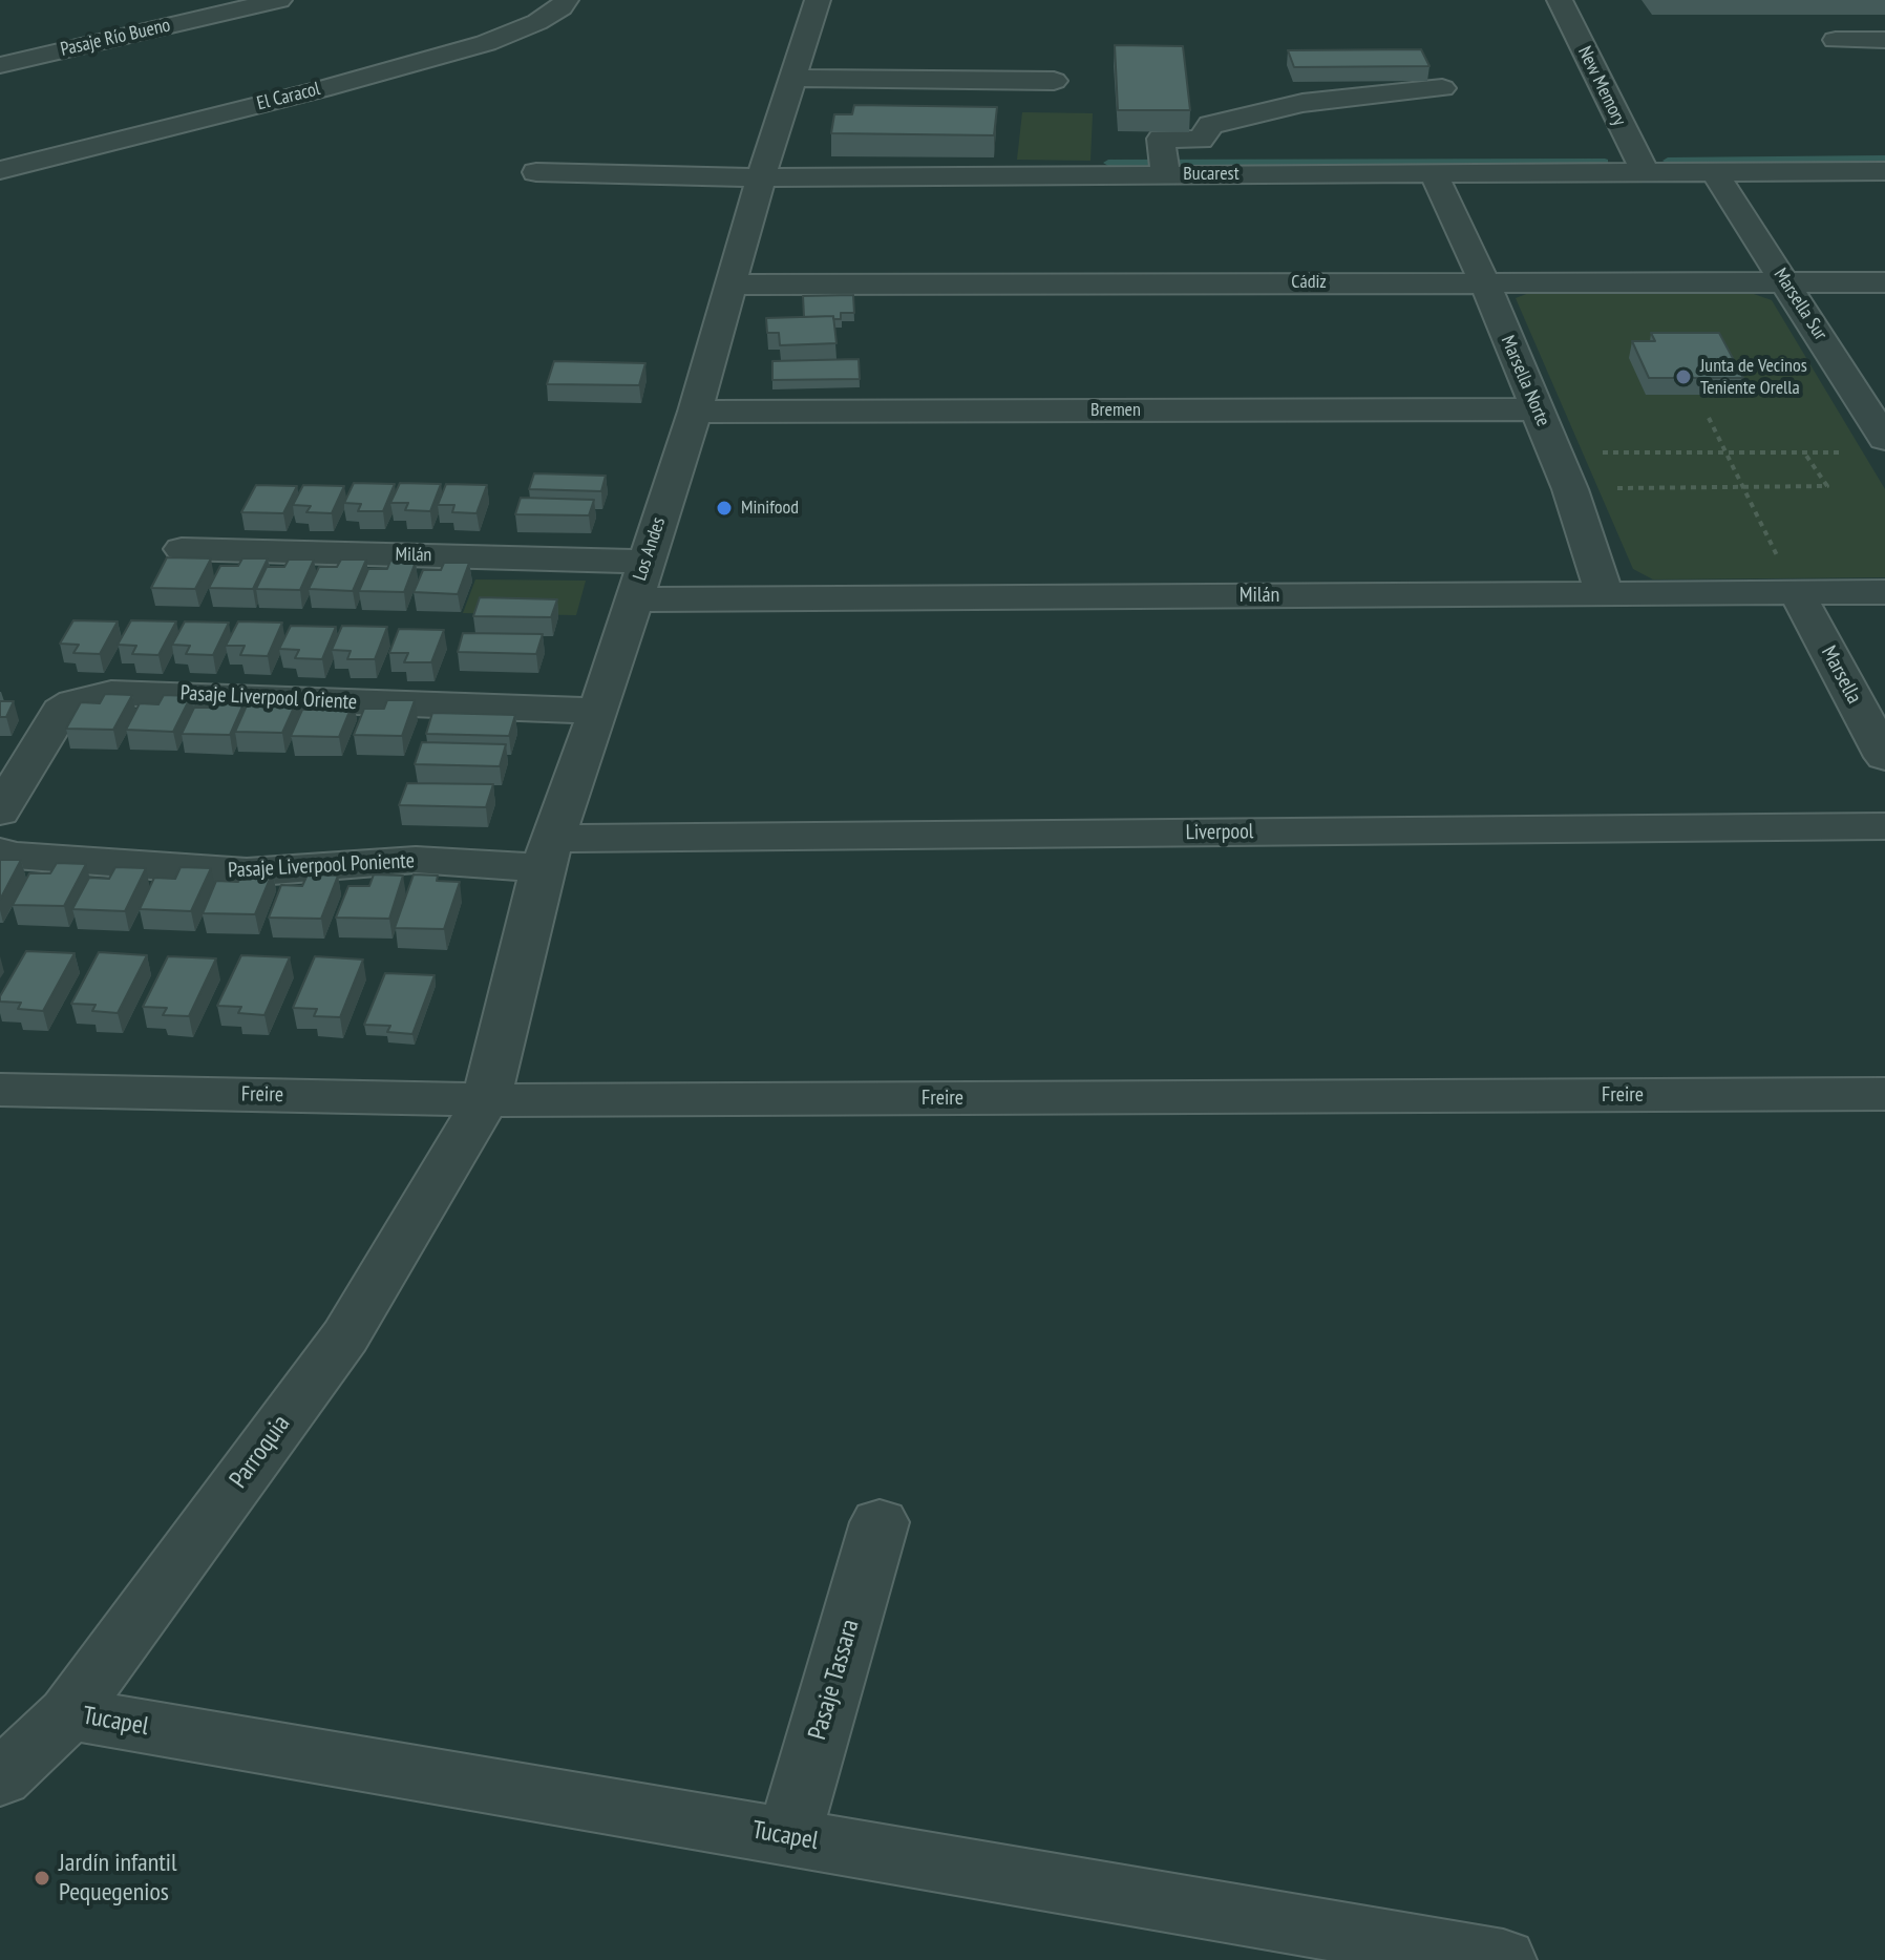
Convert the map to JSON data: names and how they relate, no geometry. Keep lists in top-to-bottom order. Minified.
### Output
{"streets":{"street":["Pasaje Río Bueno","New Memory","El Caracol","Bucarest","Cádiz","Marsella Sur","Marsella Norte","Bremen","Los Andes","Milán","Marsella","Pasaje Liverpool Oriente","Liverpool","Pasaje Liverpool Poniente","Freire","Parroquia","Pasaje Tassara","Tucapel"]},"crossings":[["New Memory","Bucarest"],["Bucarest","Marsella Sur"],["Bucarest","Marsella Norte"],["Bucarest","Los Andes"],["Cádiz","Marsella Sur"],["Cádiz","Marsella Norte"],["Cádiz","Los Andes"],["Marsella Norte","Bremen"],["Marsella Norte","Milán"],["Bremen","Los Andes"],["Los Andes","Milán"],["Los Andes","Pasaje Liverpool Oriente"],["Los Andes","Liverpool"],["Los Andes","Pasaje Liverpool Poniente"],["Los Andes","Freire"],["Los Andes","Parroquia"],["Milán","Marsella"],["Liverpool","Pasaje Liverpool Poniente"],["Freire","Parroquia"],["Parroquia","Tucapel"],["Pasaje Tassara","Tucapel"]],"places":["Junta de Vecinos Teniente Orella","Minifood","Jardín infantil Pequegenios"]}
